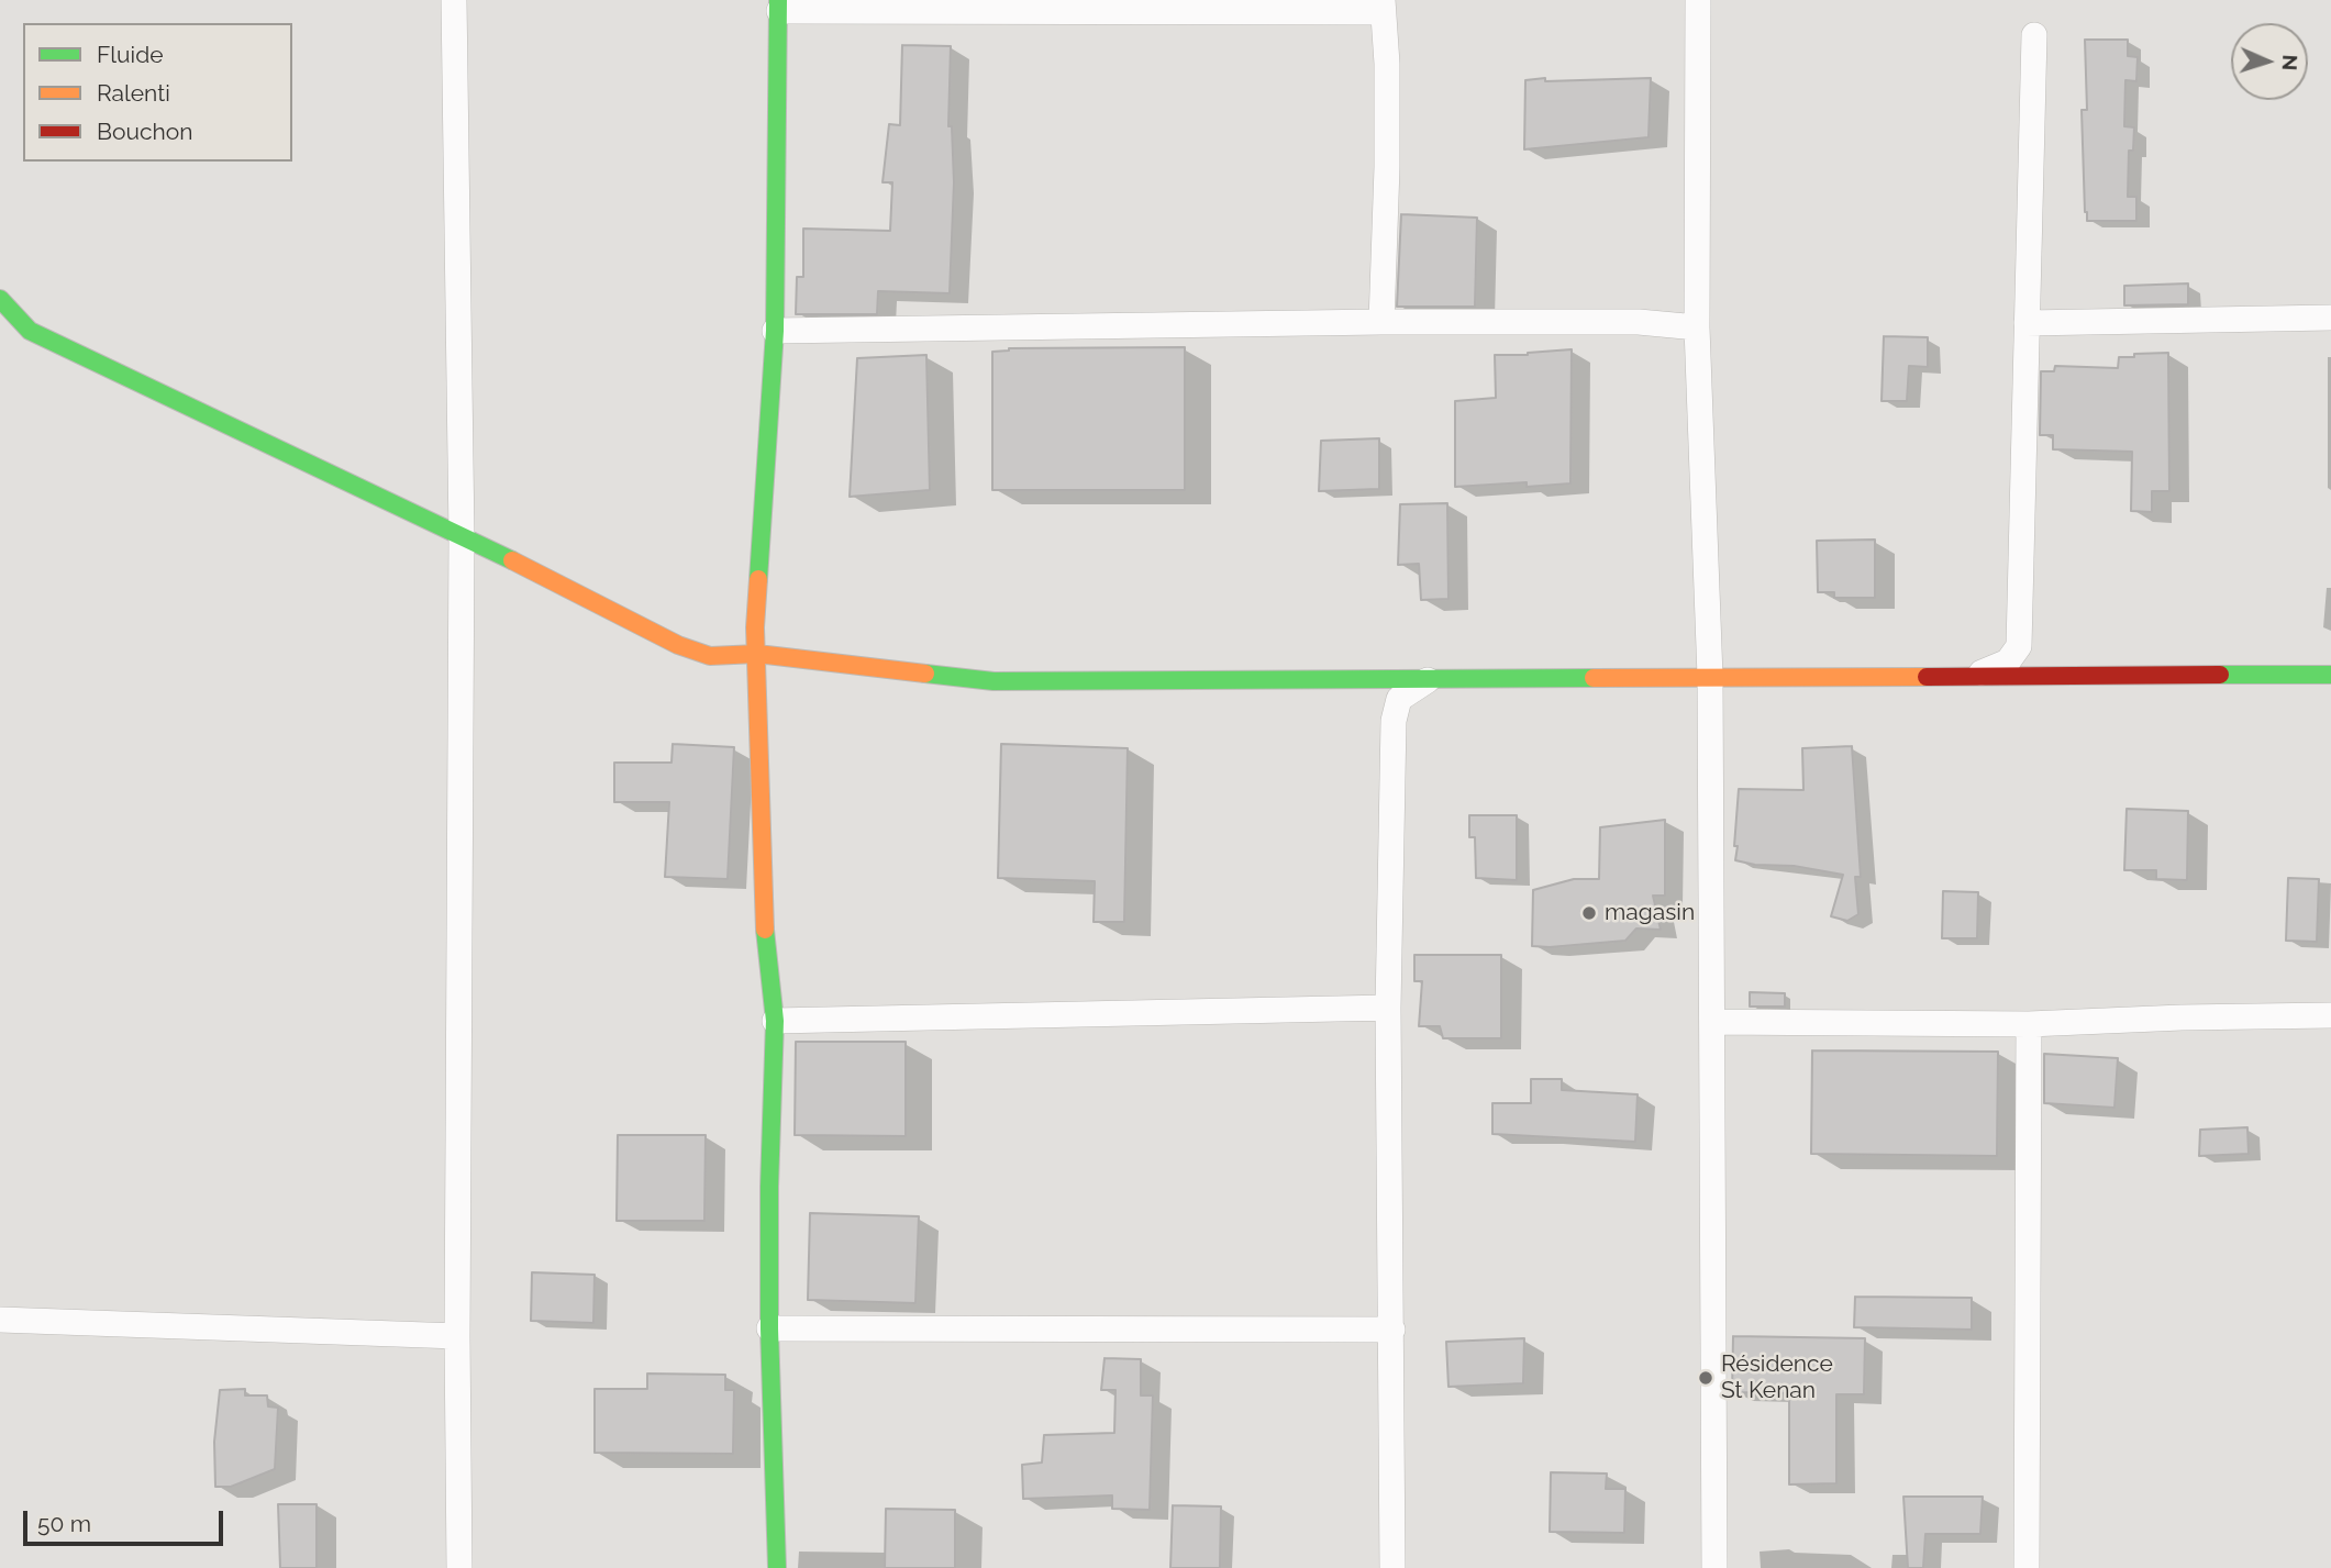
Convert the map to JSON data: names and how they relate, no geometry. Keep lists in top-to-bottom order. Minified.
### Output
{"places":["magasin","Résidence St Kenan"],"legend":["Fluide","Ralenti","Bouchon"],"scale_bar":"50 m","north":"right"}
